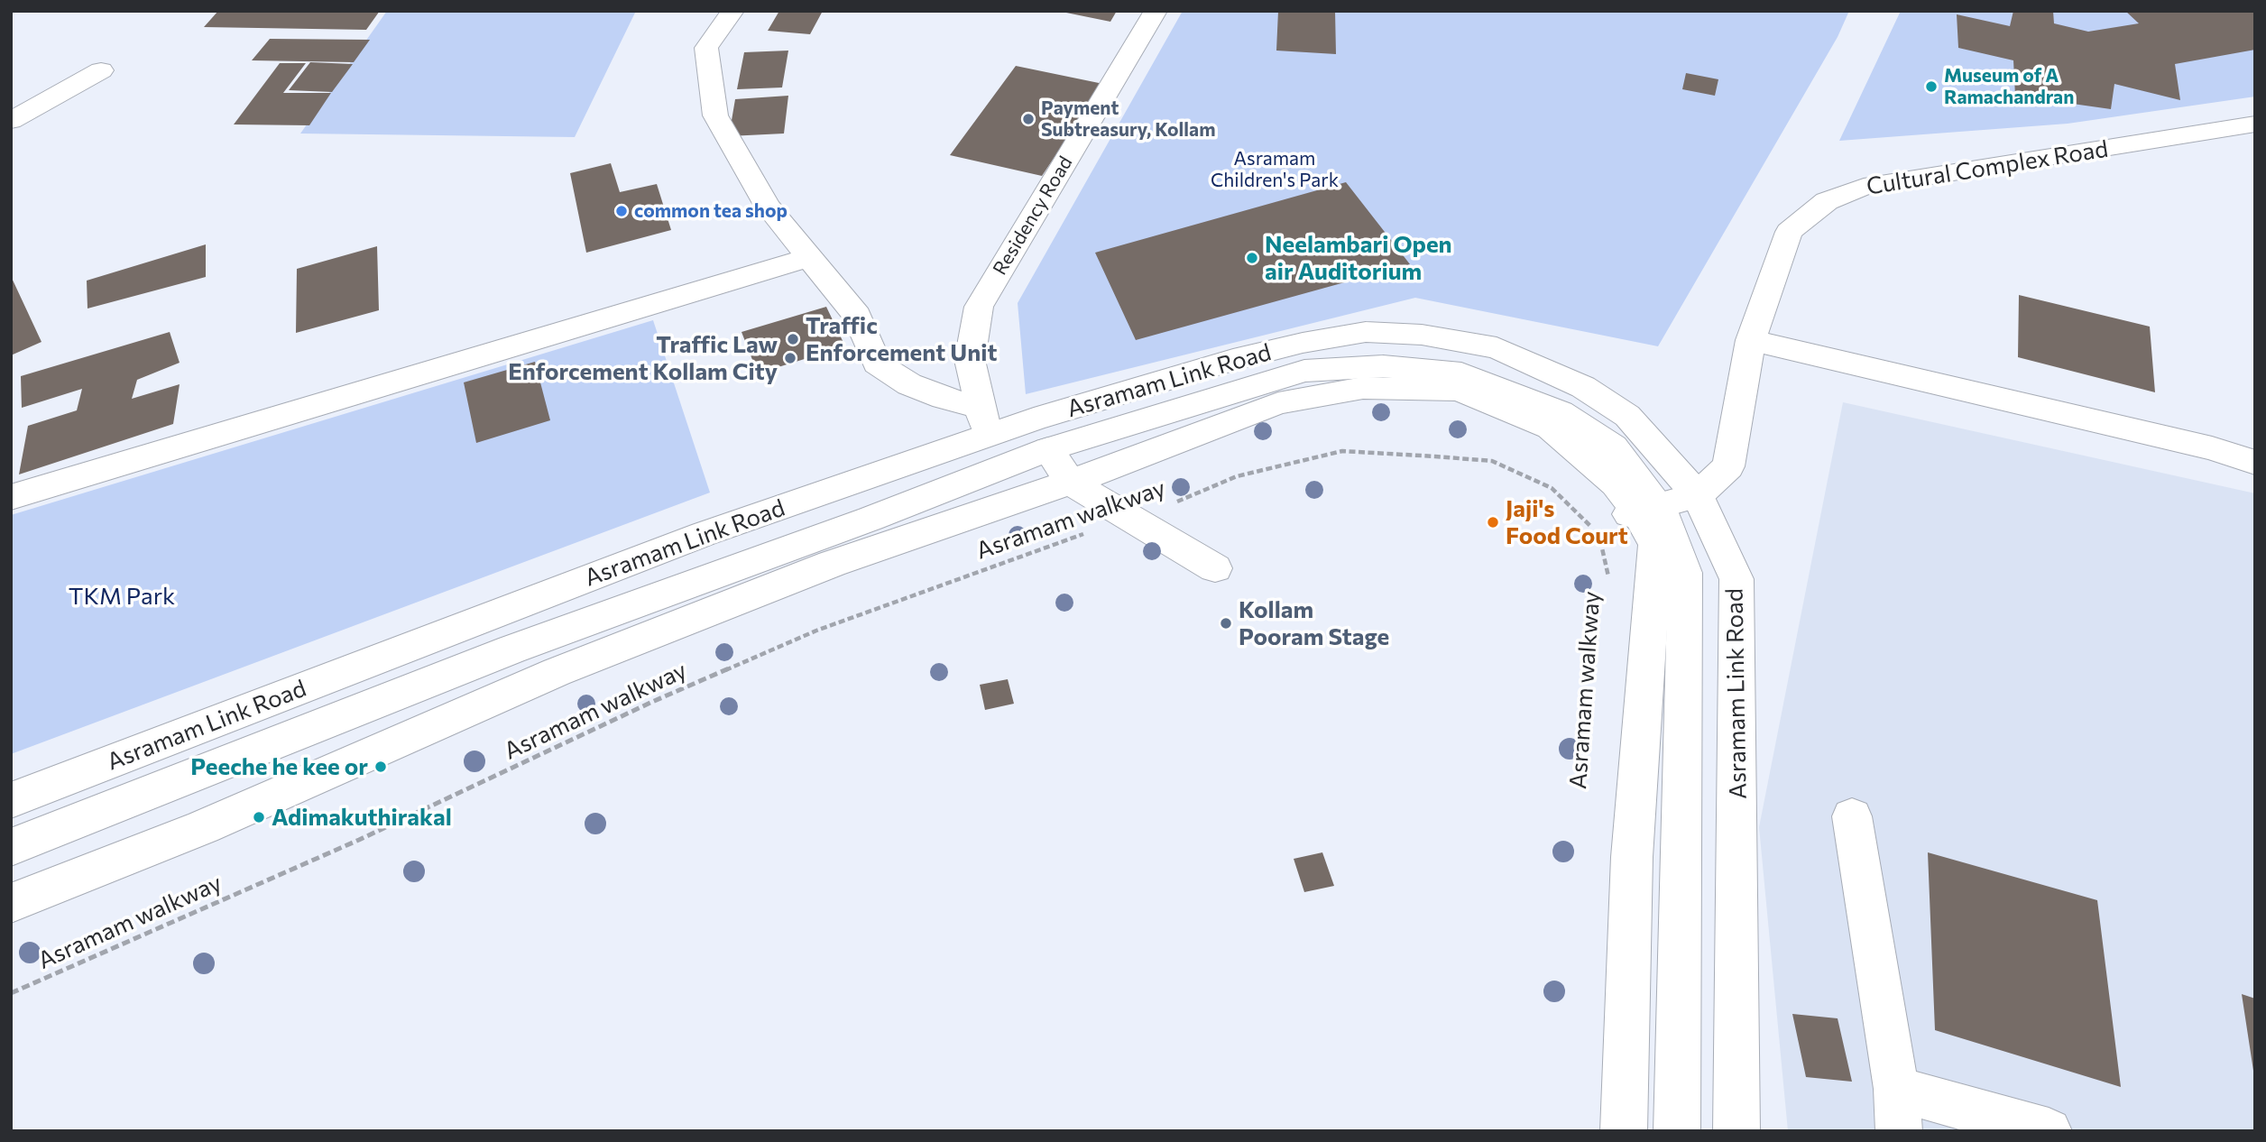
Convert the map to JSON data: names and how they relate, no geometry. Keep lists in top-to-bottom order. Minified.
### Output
{"streets":{"street":["Cultural Complex Road","Residency Road","Asramam Link Road"],"path":["Asramam walkway"]},"crossings":[["Cultural Complex Road","Asramam Link Road"],["Residency Road","Asramam Link Road"]],"parks":["Asramam Children's Park","TKM Park"],"places":["Museum of A Ramachandran","Payment Subtreasury, Kollam","common tea shop","Neelambari Open air Auditorium","Traffic Enforcement Unit","Traffic Law Enforcement Kollam City","Jaji's Food Court","Kollam Pooram Stage","Peeche he kee or","Adimakuthirakal"]}
